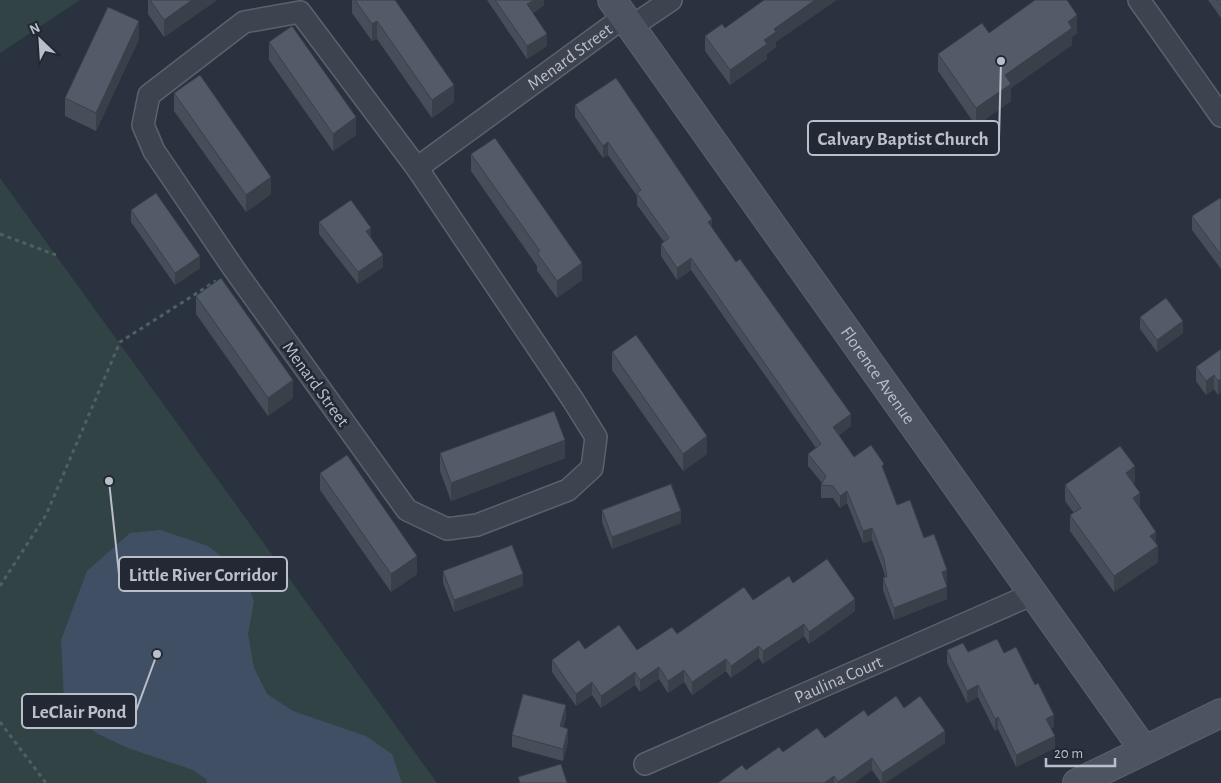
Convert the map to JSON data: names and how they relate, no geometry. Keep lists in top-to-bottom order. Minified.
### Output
{"streets":{"street":["Menard Street","Florence Avenue","Paulina Court"]},"crossings":[["Menard Street","Florence Avenue"],["Florence Avenue","Paulina Court"]],"places":["Calvary Baptist Church","Little River Corridor","LeClair Pond"],"scale_bar":"20 m","north":"top left"}
